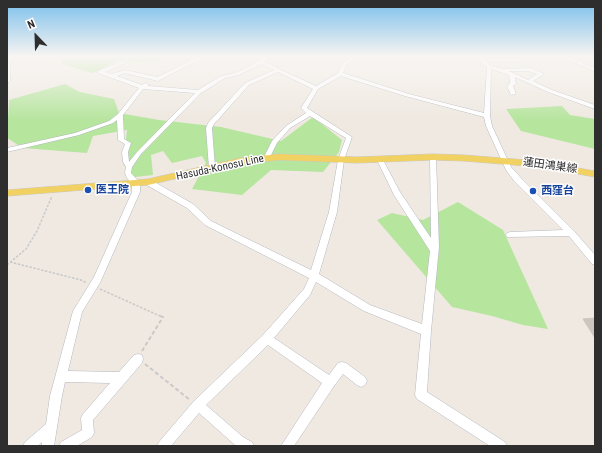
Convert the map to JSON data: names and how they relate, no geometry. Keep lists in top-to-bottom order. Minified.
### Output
{"streets":{"main road":["蓮田鴻巣線","Hasuda-Konosu Line"]},"crossings":[["蓮田鴻巣線","Hasuda-Konosu Line"]],"places":["医王院","西窪台"],"north":"top left"}
